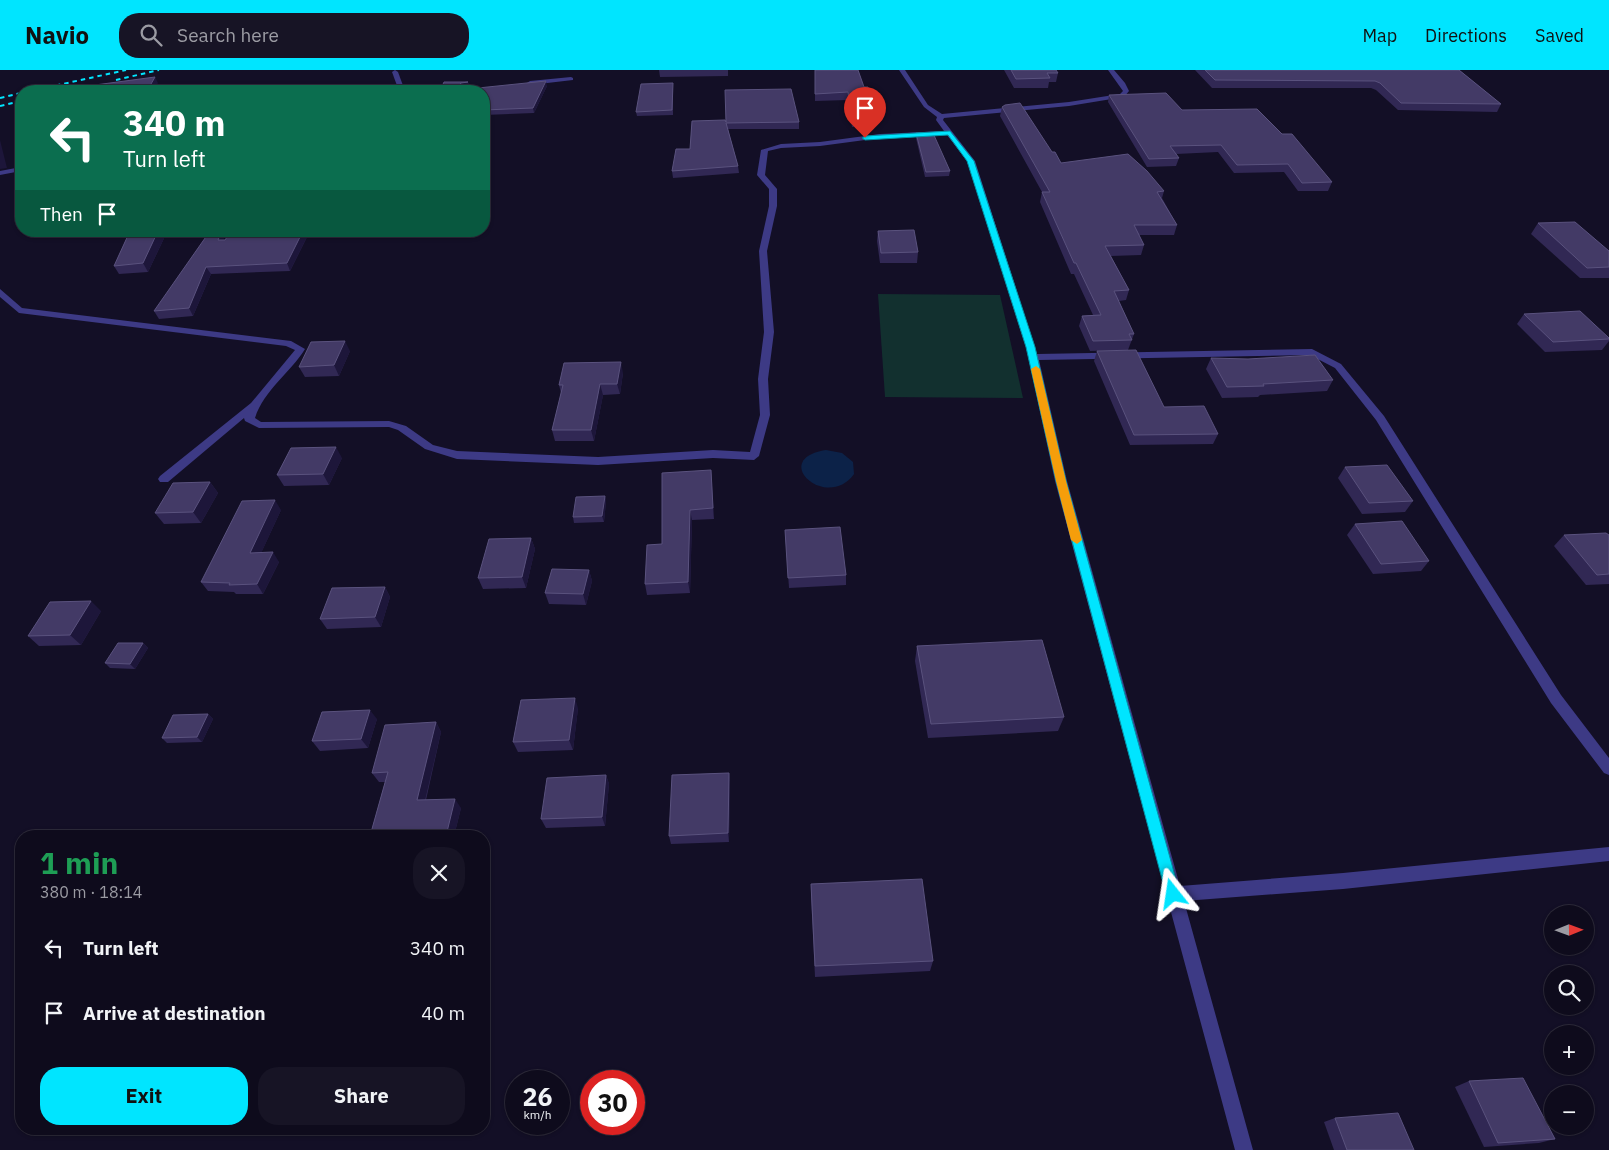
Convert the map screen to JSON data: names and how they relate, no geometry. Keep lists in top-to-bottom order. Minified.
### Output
{"north":"right","page":{"header":"Navio","search":"Search here","nav":["Map","Directions","Saved"],"turn":["340 m","Turn left"],"then":"Then","heading":["1 min","380 m · 18:14"],"map_buttons":["+","−"],"list":[{"name":"Turn left","value":"340 m"},{"name":"Arrive at destination","value":"40 m"}],"buttons":["Exit","Share"],"speed":"26 km/h","limit":"30"}}
